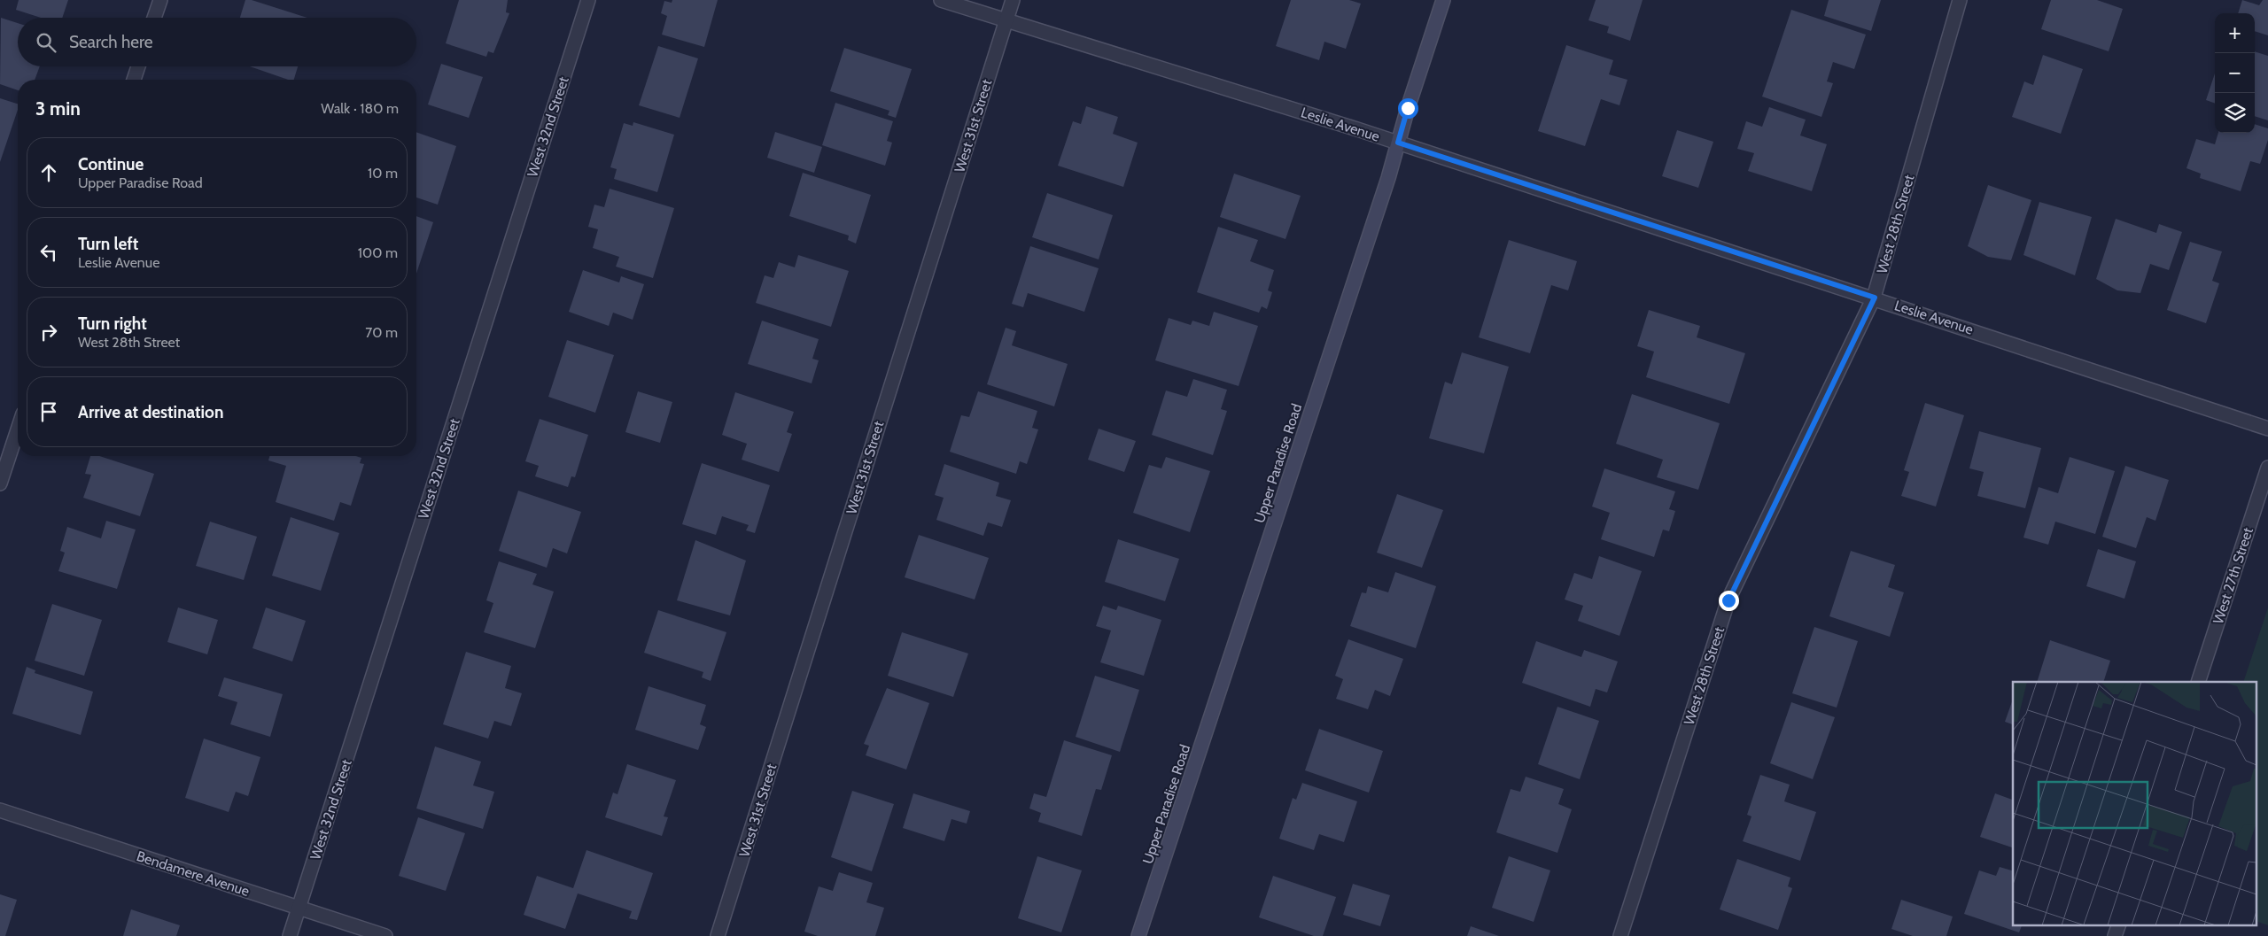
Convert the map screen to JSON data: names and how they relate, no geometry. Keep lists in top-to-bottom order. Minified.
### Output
{"streets":{"street":["Leslie Avenue","West 31st Street","West 32nd Street","West 28th Street","Upper Paradise Road","West 27th Street","Bendamere Avenue"]},"crossings":[["Leslie Avenue","West 31st Street"],["Leslie Avenue","West 28th Street"],["Leslie Avenue","Upper Paradise Road"],["West 32nd Street","Bendamere Avenue"]],"page":{"map_buttons":["+","−"],"search":"Search here","heading":["3 min","Walk · 180 m"],"list":[["Continue","Upper Paradise Road","10 m"],["Turn left","Leslie Avenue","100 m"],["Turn right","West 28th Street","70 m"],"Arrive at destination"]}}
